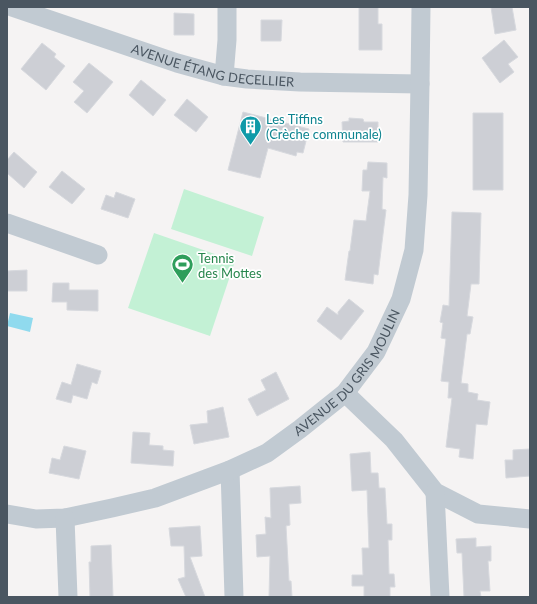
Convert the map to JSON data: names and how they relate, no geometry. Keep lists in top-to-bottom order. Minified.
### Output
{"streets":{"street":["AVENUE ÉTANG DECELLIER","AVENUE DU GRIS MOULIN"]},"crossings":[["AVENUE ÉTANG DECELLIER","AVENUE DU GRIS MOULIN"]],"places":{"building":["Les Tiffins (Crèche communale)"],"sports":["Tennis des Mottes"]}}
